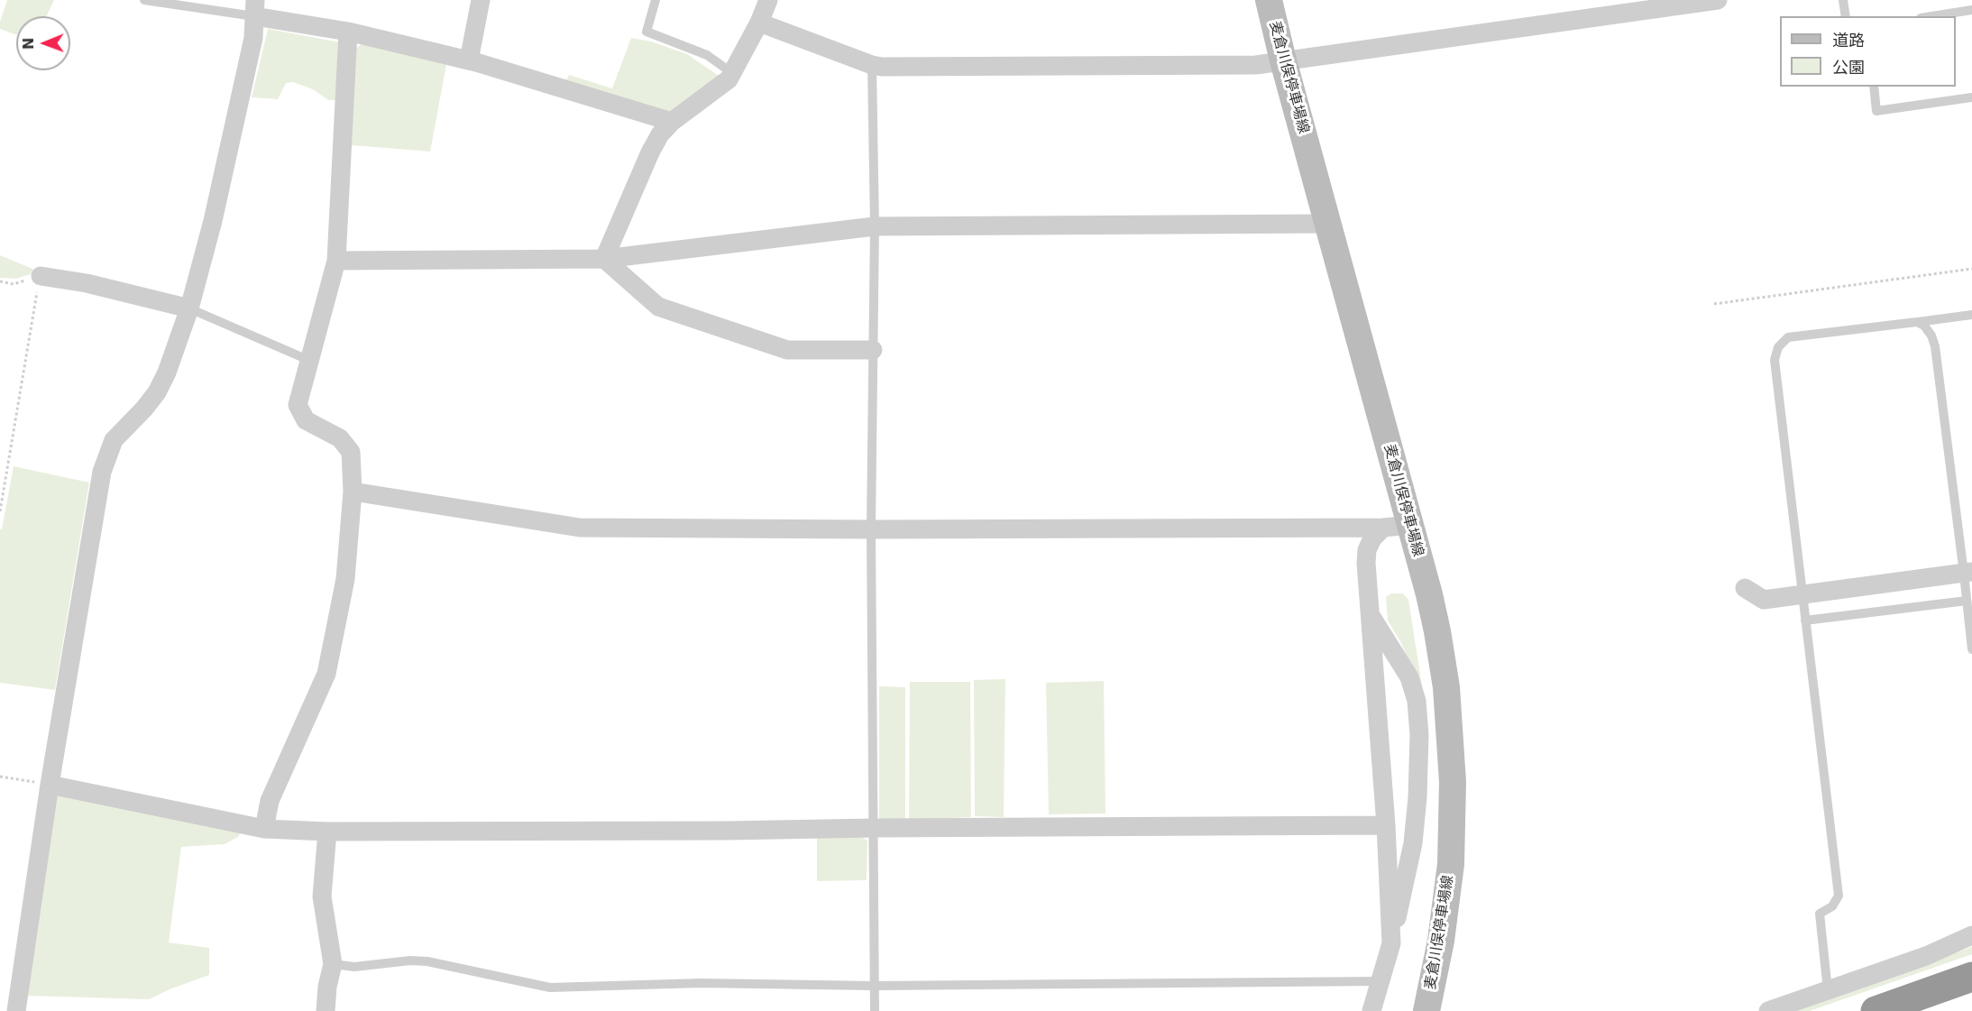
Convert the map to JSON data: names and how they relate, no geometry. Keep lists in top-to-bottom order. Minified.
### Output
{"streets":{"main road":["麦倉川俣停車場線"]},"legend":["道路","公園"],"north":"left"}
